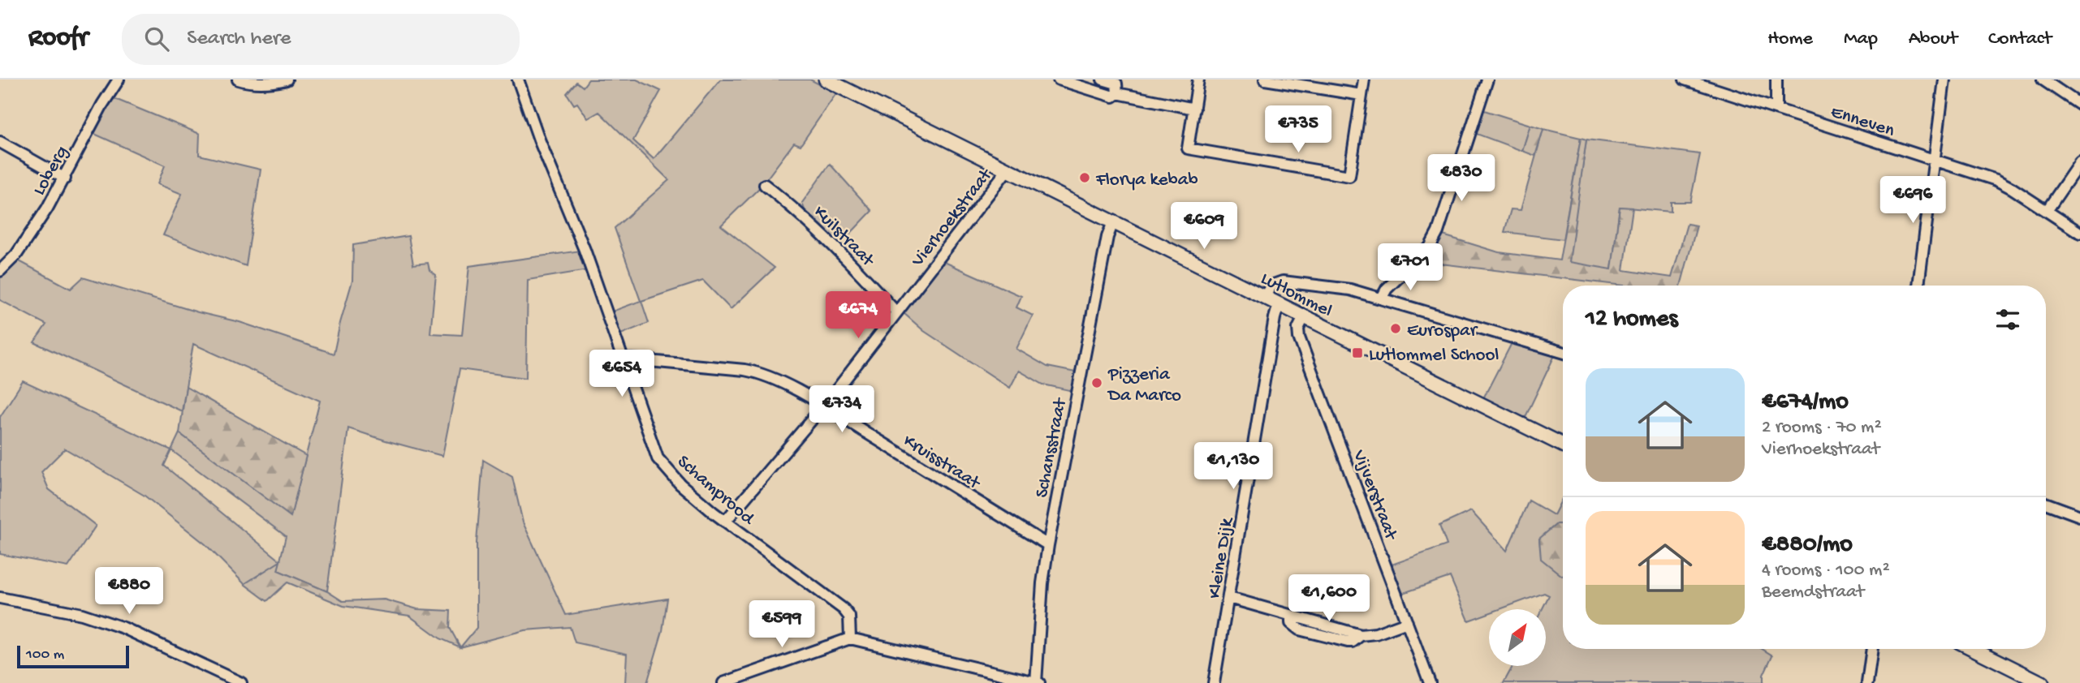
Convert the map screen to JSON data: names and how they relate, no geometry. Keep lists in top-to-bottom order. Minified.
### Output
{"streets":{"main road":["Lutlommel"],"street":["Enneven","Loberg","Vierhoekstraat","Kuilstraat","Schansstraat","Kruisstraat","Schamprood","Vijverstraat","Kleine Dijk"]},"crossings":[["Vierhoekstraat","Kuilstraat"],["Vierhoekstraat","Lutlommel"],["Vierhoekstraat","Kruisstraat"],["Vierhoekstraat","Schamprood"],["Lutlommel","Schansstraat"],["Lutlommel","Vijverstraat"],["Lutlommel","Kleine Dijk"],["Schansstraat","Kruisstraat"],["Kruisstraat","Schamprood"]],"places":{"other":["Florya kebab","Eurospar","Pizzeria Da Marco"],"transit":["Lutlommel School"]},"scale_bar":"100 m","north":"top right","page":{"header":"Roofr","search":"Search here","nav":["Home","Map","About","Contact"],"price":["€735","€830","€696","€609","€701","€674","€654","€734","€1,130","€880","€1,600","€599"],"heading":"12 homes","list":[{"name":"€674/mo","note":"2 rooms · 70 m² · Vierhoekstraat"},{"name":"€880/mo","note":"4 rooms · 100 m² · Beemdstraat"}],"scale":"100 m"}}
